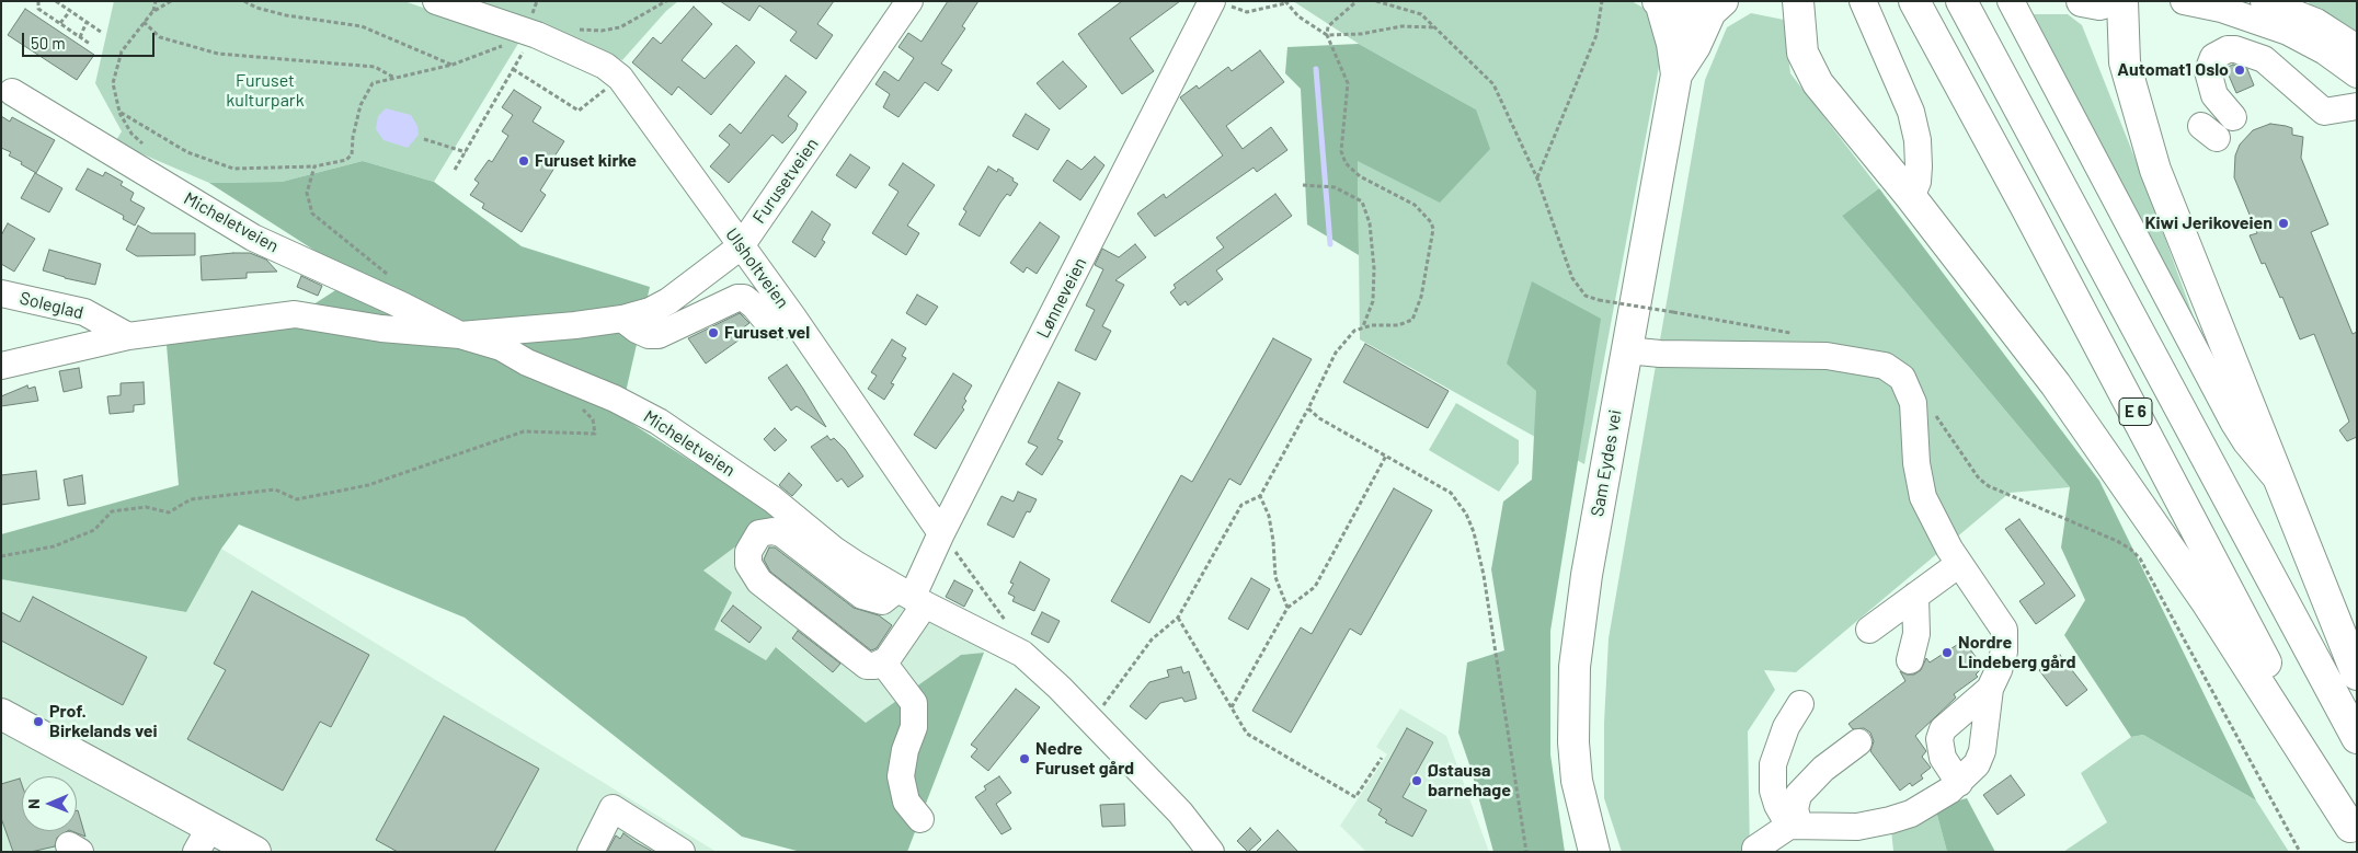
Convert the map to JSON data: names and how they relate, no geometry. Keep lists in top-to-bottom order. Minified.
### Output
{"streets":{"main road":["E 6","Sam Eydes vei"],"street":["Furusetveien","Micheletveien","Ulsholtveien","Lønneveien","Soleglad"]},"crossings":[["Furusetveien","Micheletveien"],["Furusetveien","Ulsholtveien"],["Micheletveien","Lønneveien"],["Micheletveien","Soleglad"],["Ulsholtveien","Lønneveien"]],"parks":["Furuset kulturpark"],"places":["Automat1 Oslo","Furuset kirke","Kiwi Jerikoveien","Furuset vel","Nordre Lindeberg gård","Prof. Birkelands vei","Nedre Furuset gård","Østausa barnehage"],"scale_bar":"50 m","north":"left"}
